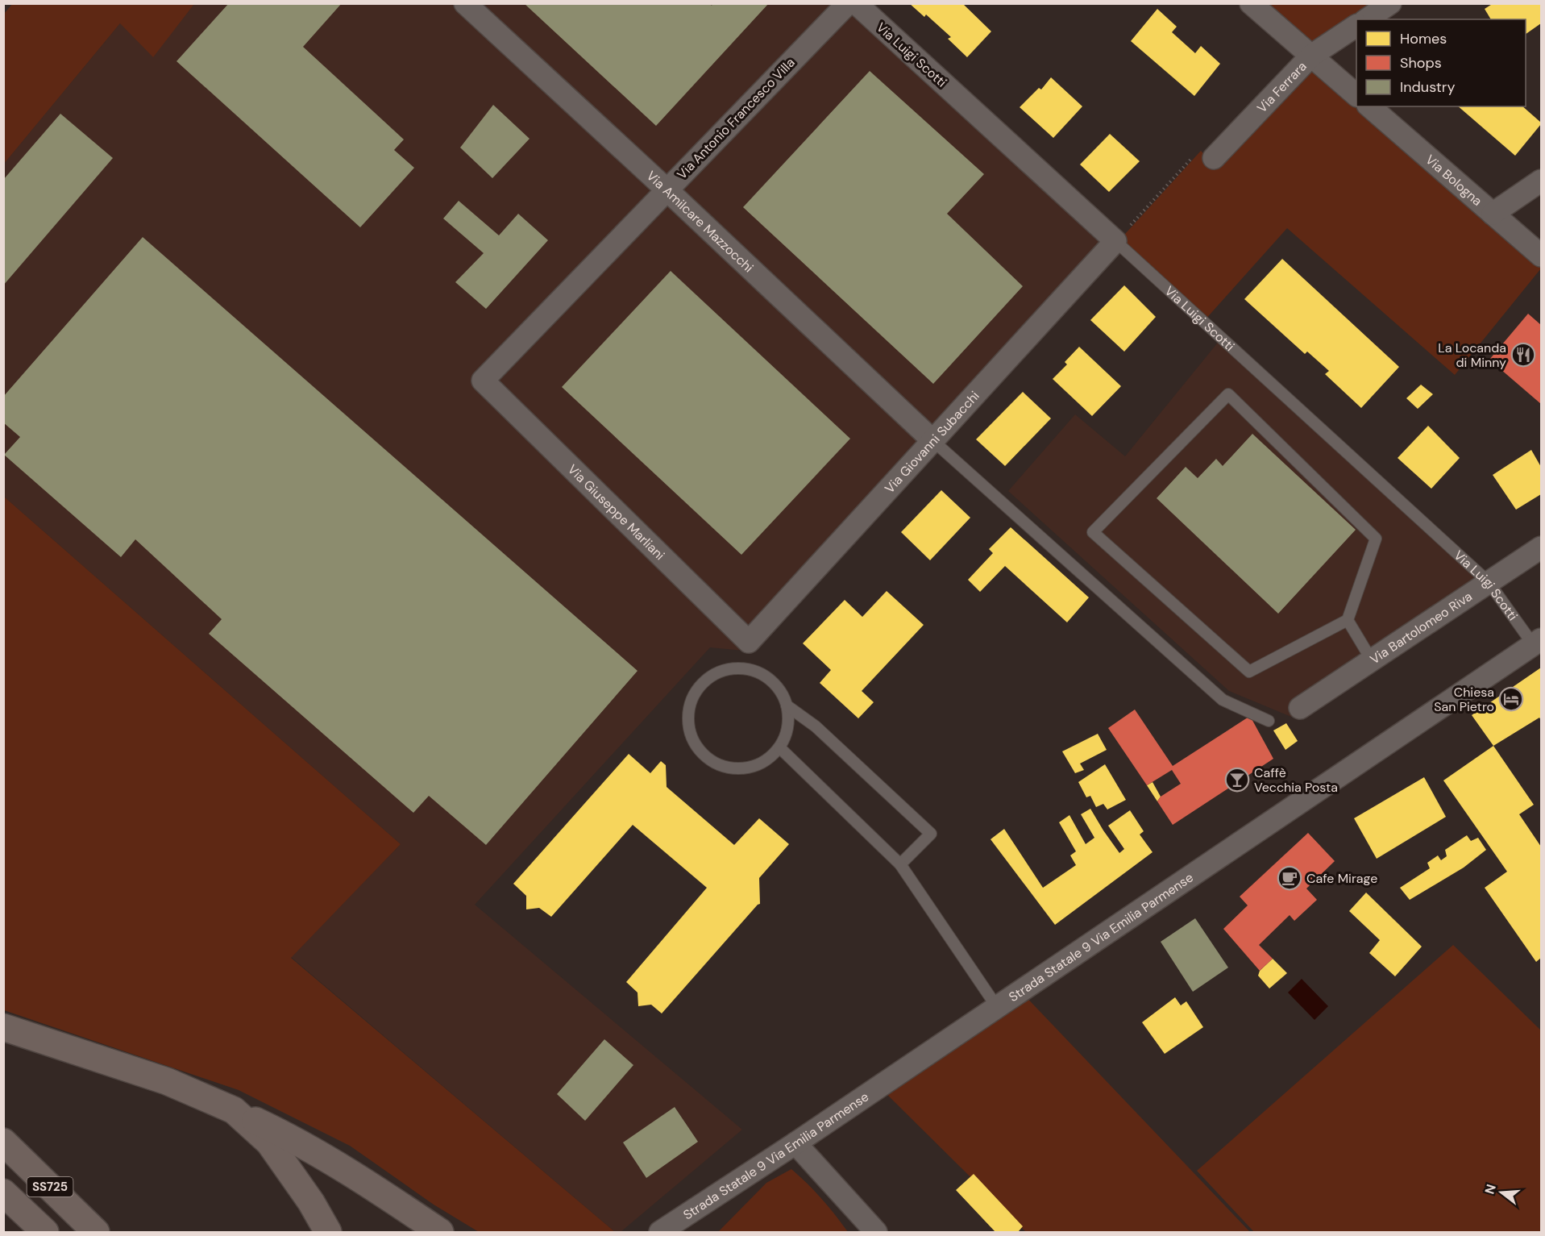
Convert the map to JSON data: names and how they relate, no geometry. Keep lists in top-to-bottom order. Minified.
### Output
{"streets":{"highway":["SS725"],"street":["Via Luigi Scotti","Via Ferrara","Via Antonio Francesco Villa","Via Bologna","Via Amilcare Mazzocchi","Via Giovanni Subacchi","Via Giuseppe Marliani","Via Bartolomeo Riva","Strada Statale 9 Via Emilia Parmense"]},"crossings":[["Via Luigi Scotti","Via Giovanni Subacchi"],["Via Luigi Scotti","Via Bartolomeo Riva"],["Via Luigi Scotti","Strada Statale 9 Via Emilia Parmense"],["Via Antonio Francesco Villa","Via Amilcare Mazzocchi"],["Via Antonio Francesco Villa","Via Giuseppe Marliani"],["Via Amilcare Mazzocchi","Via Giovanni Subacchi"],["Via Giovanni Subacchi","Via Giuseppe Marliani"]],"places":{"restaurant":["La Locanda di Minny"],"hotel":["Chiesa San Pietro"],"bar":["Caffè Vecchia Posta"],"cafe":["Cafe Mirage"]},"legend":["Homes","Shops","Industry"],"north":"left"}
